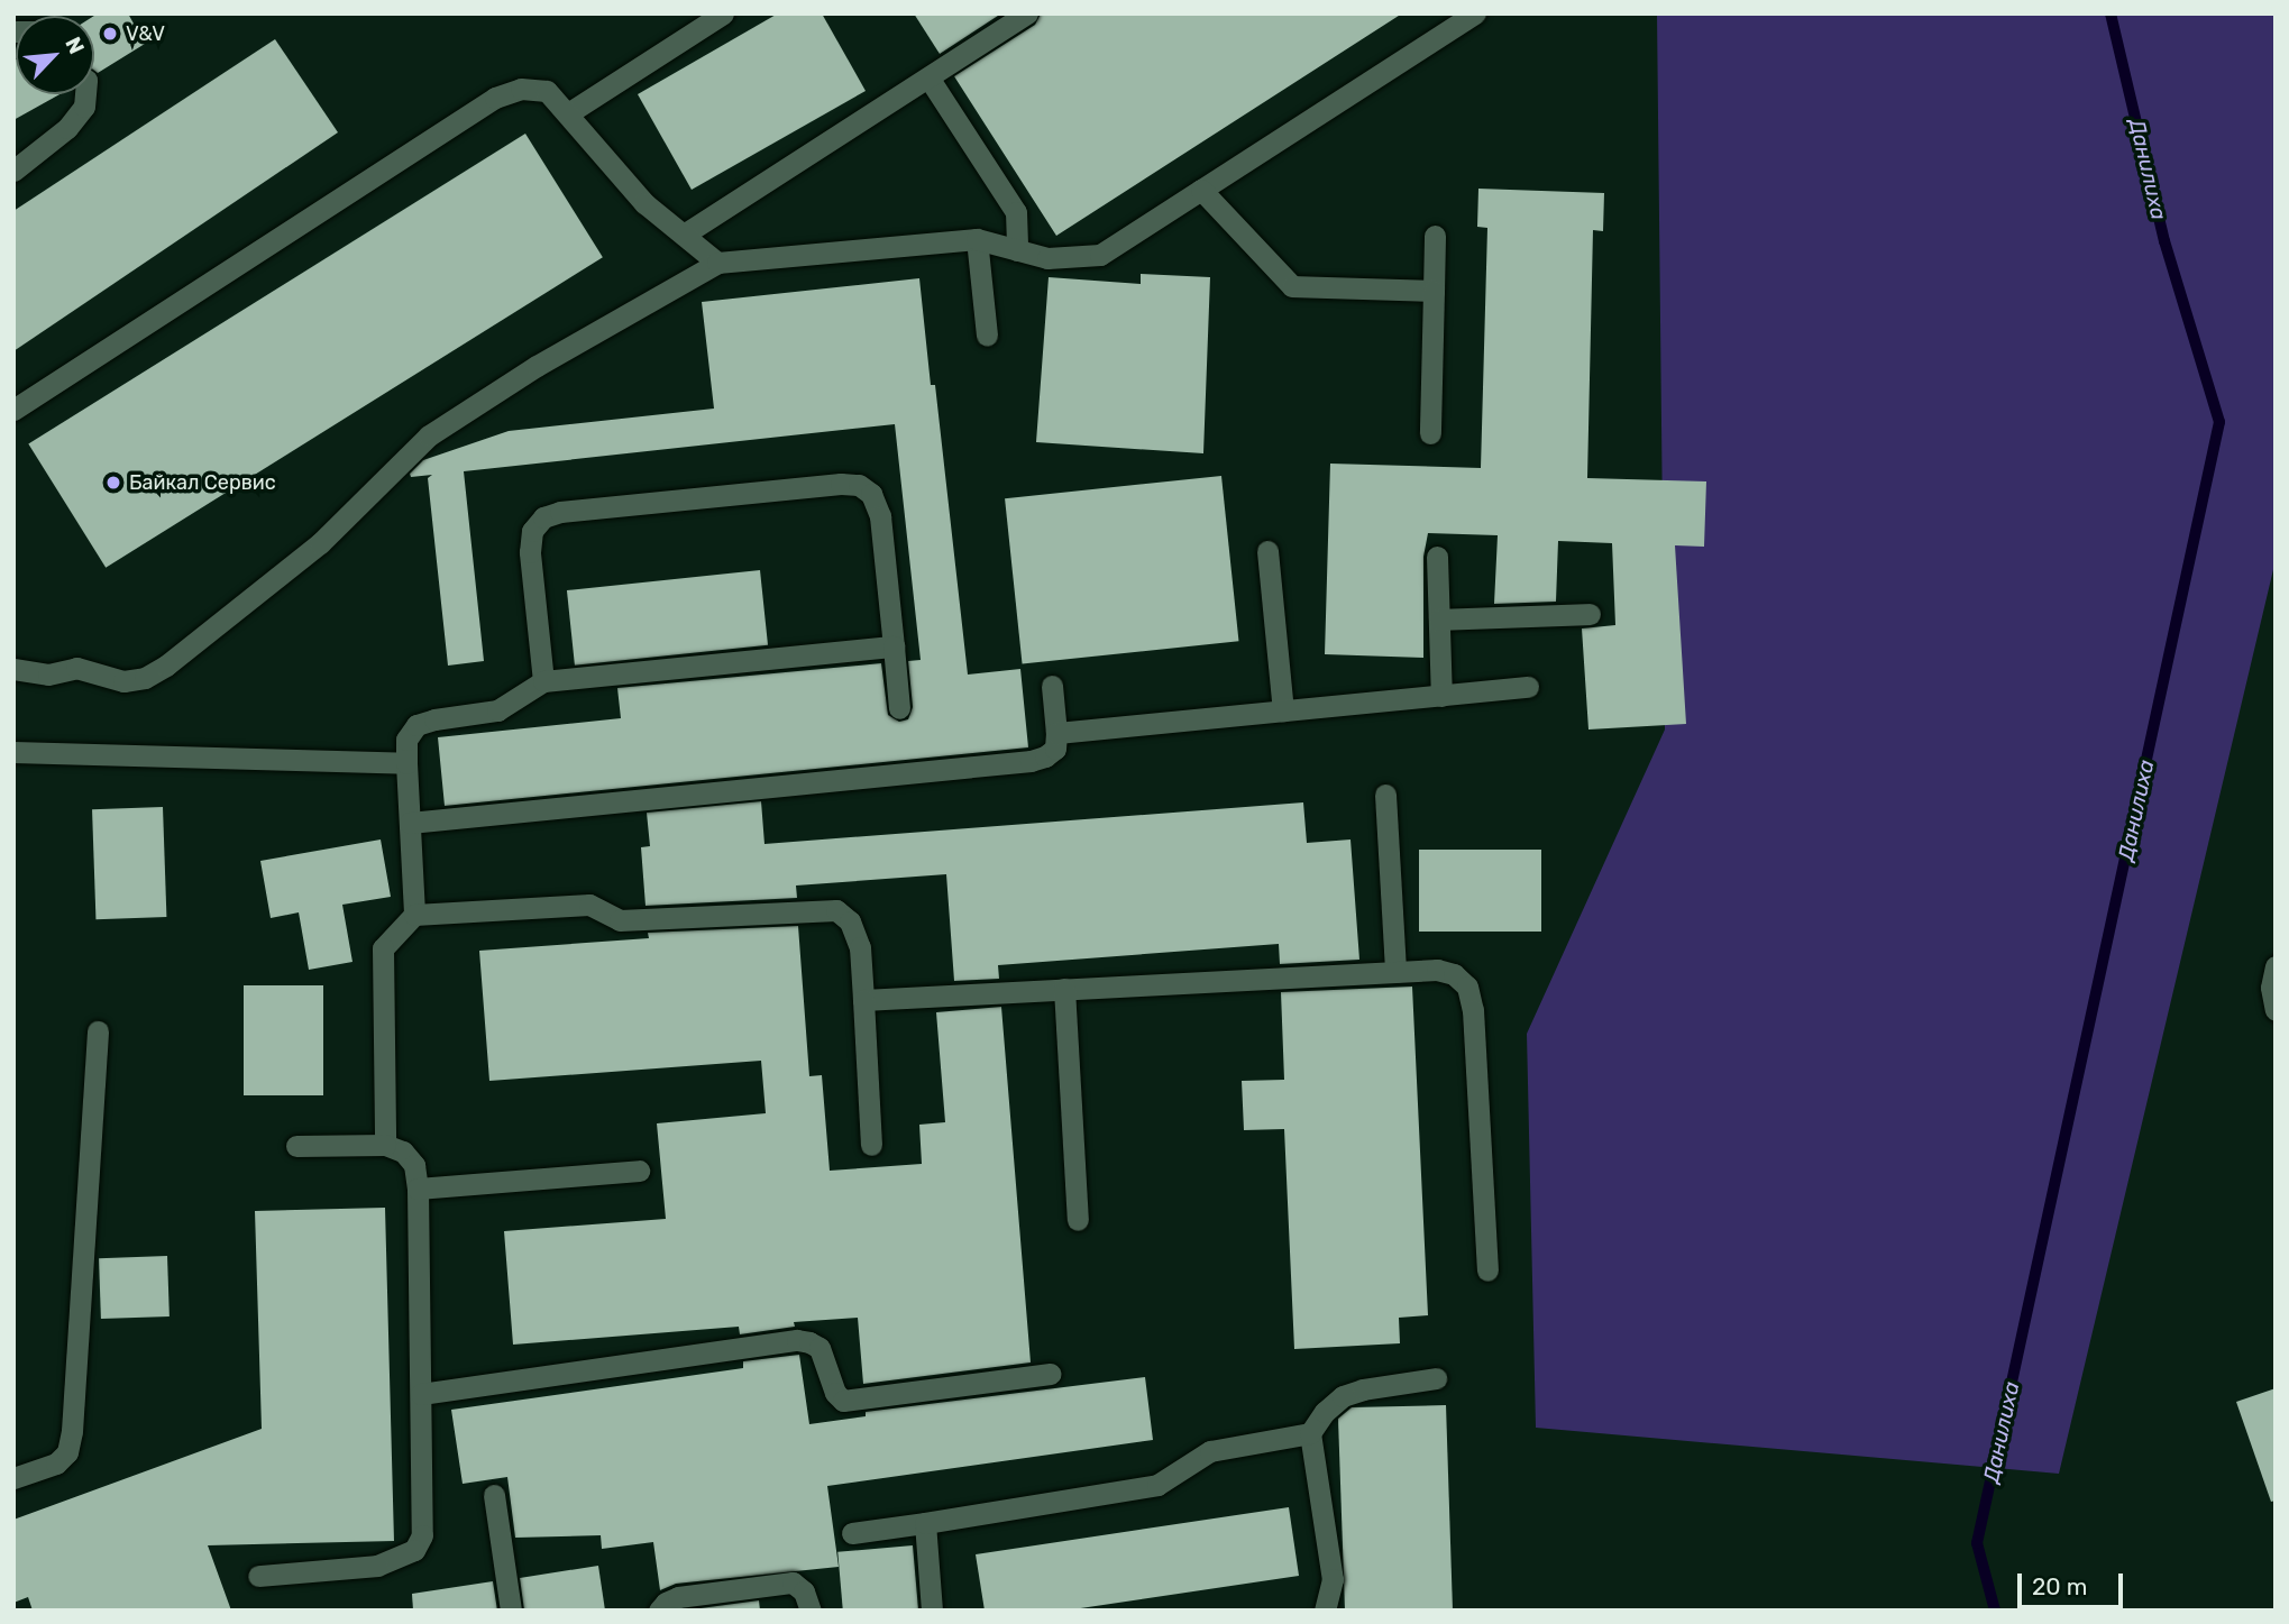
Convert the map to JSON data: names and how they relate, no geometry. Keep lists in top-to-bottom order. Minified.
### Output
{"water":["Данилиха"],"places":["V&V","Байкал Сервис"],"scale_bar":"20 m","north":"top right"}
